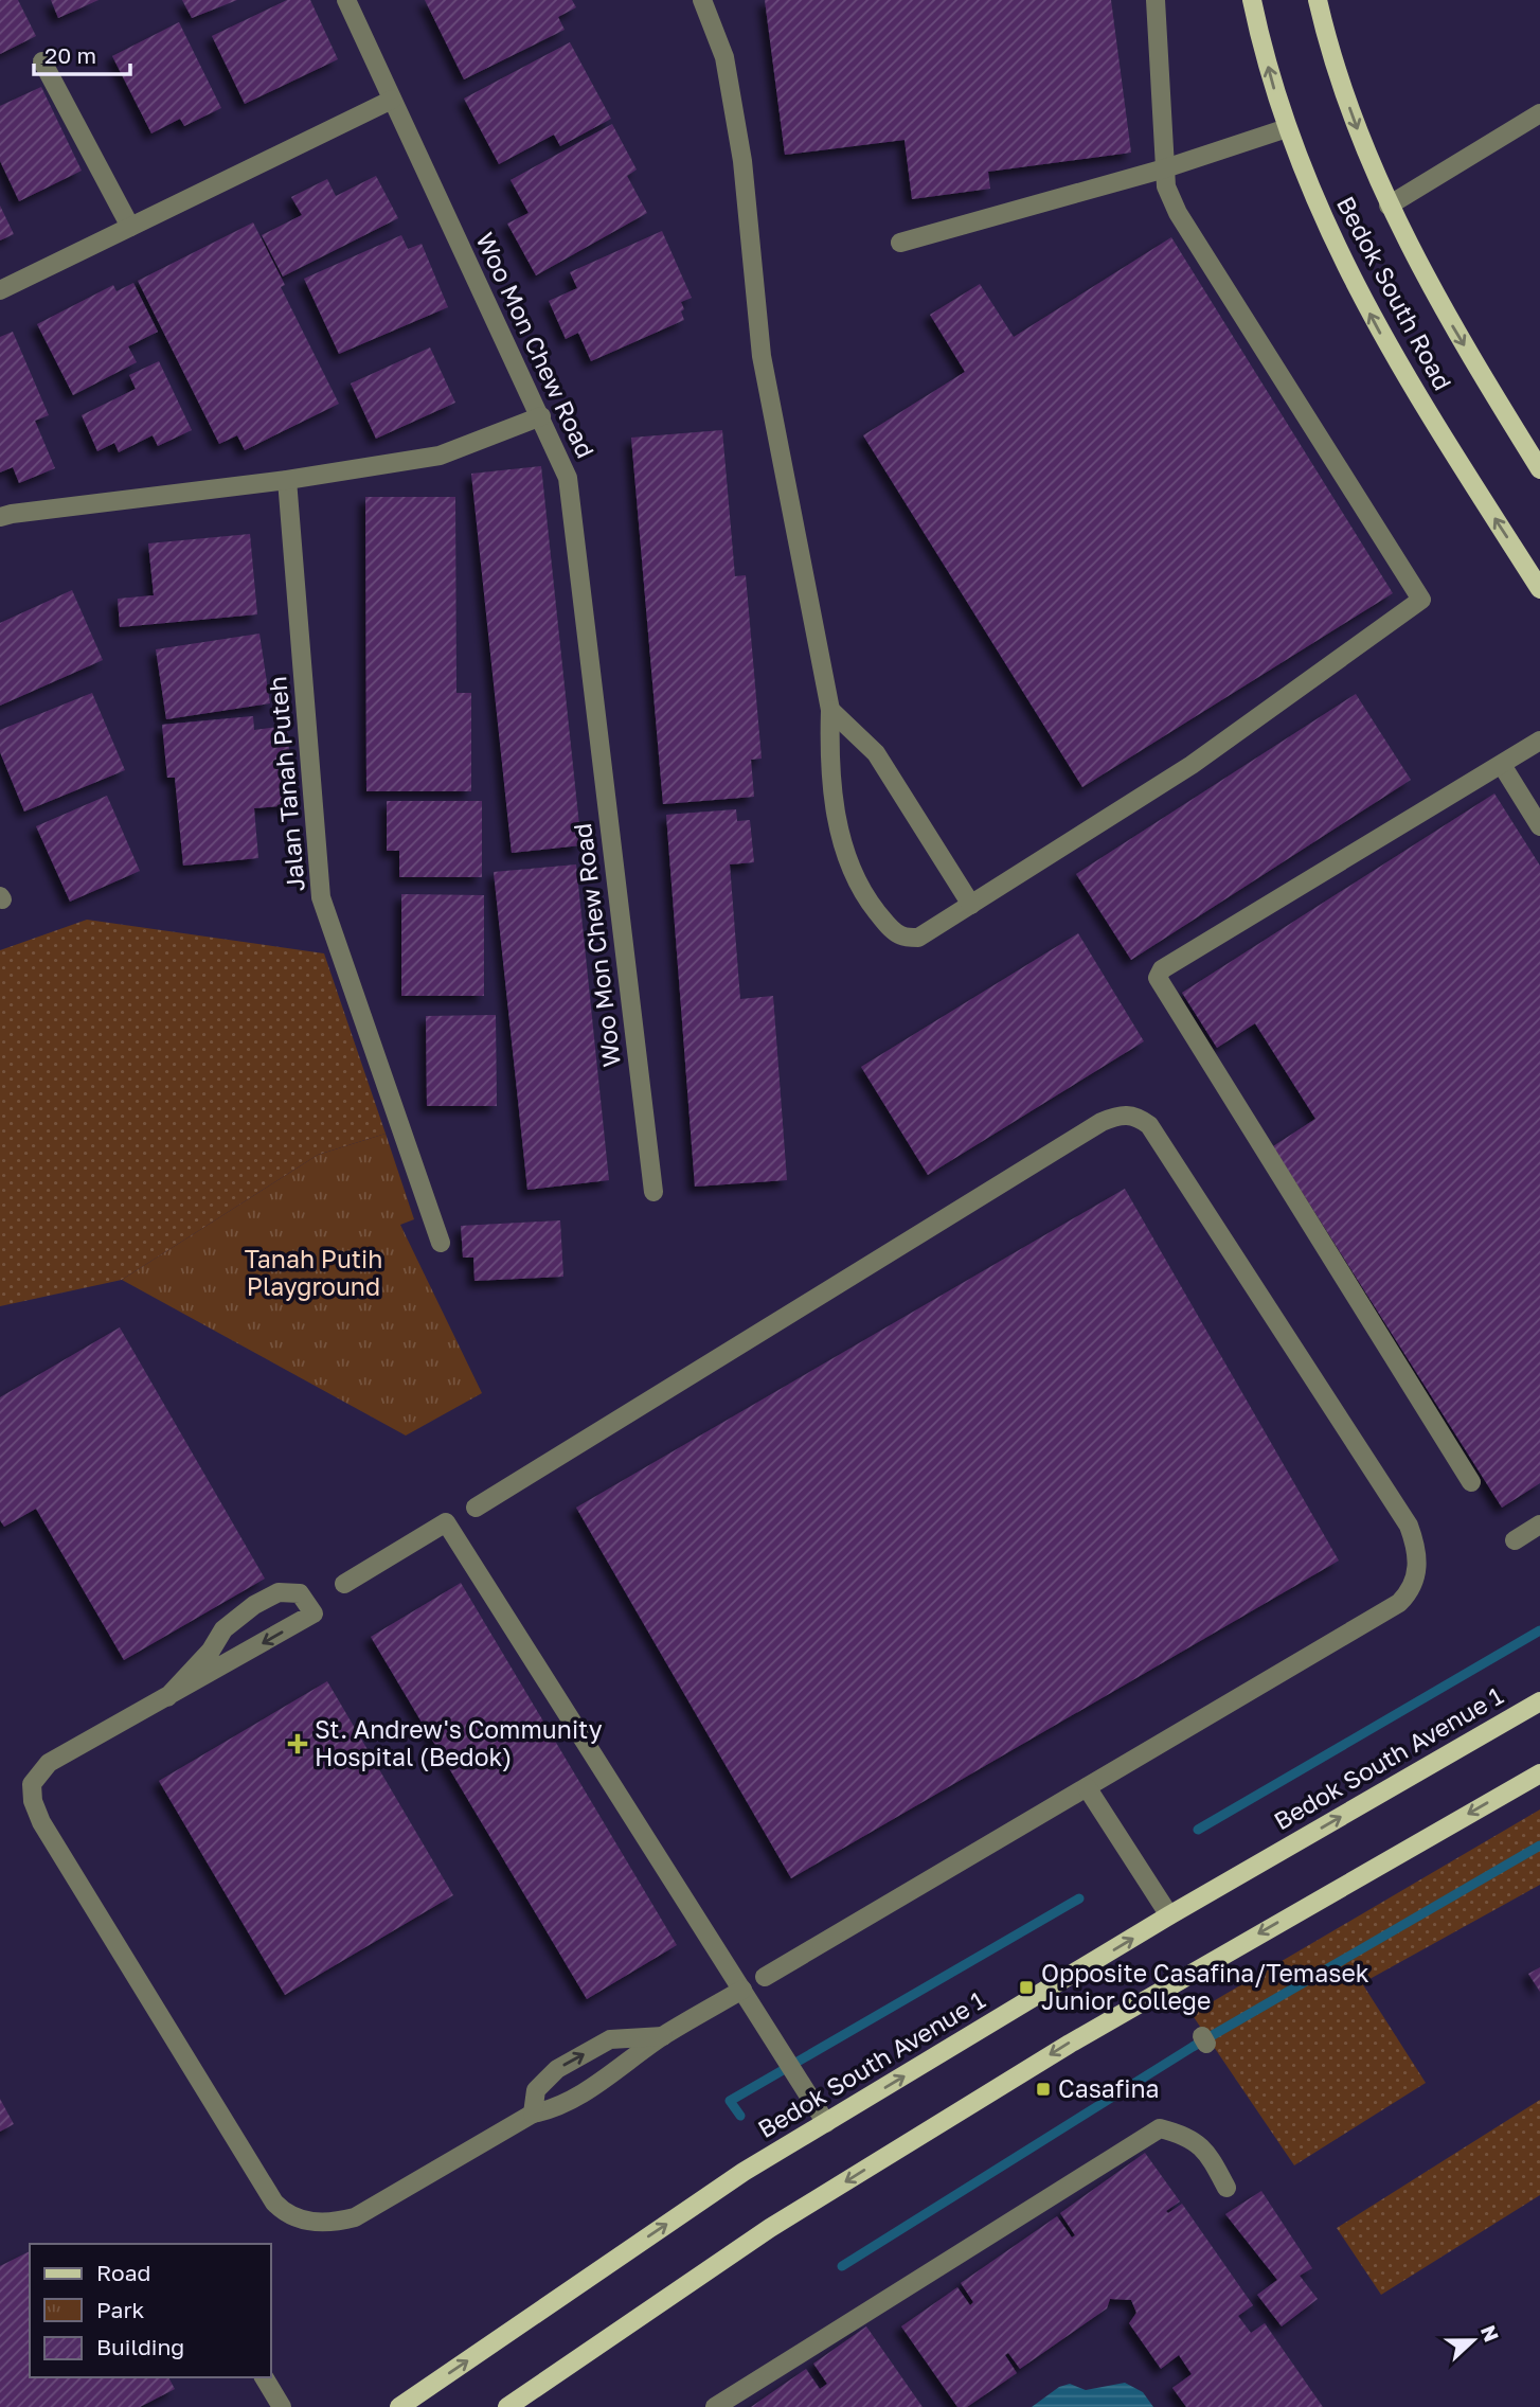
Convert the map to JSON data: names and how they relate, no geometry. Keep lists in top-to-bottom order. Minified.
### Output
{"streets":{"main road":["Bedok South Road","Bedok South Avenue 1"],"street":["Woo Mon Chew Road","Jalan Tanah Puteh"]},"parks":["Tanah Putih Playground"],"places":{"health":["St. Andrew's Community Hospital (Bedok)"],"transit":["Opposite Casafina/Temasek Junior College","Casafina"]},"legend":["Road","Park","Building"],"scale_bar":"20 m","north":"right"}
